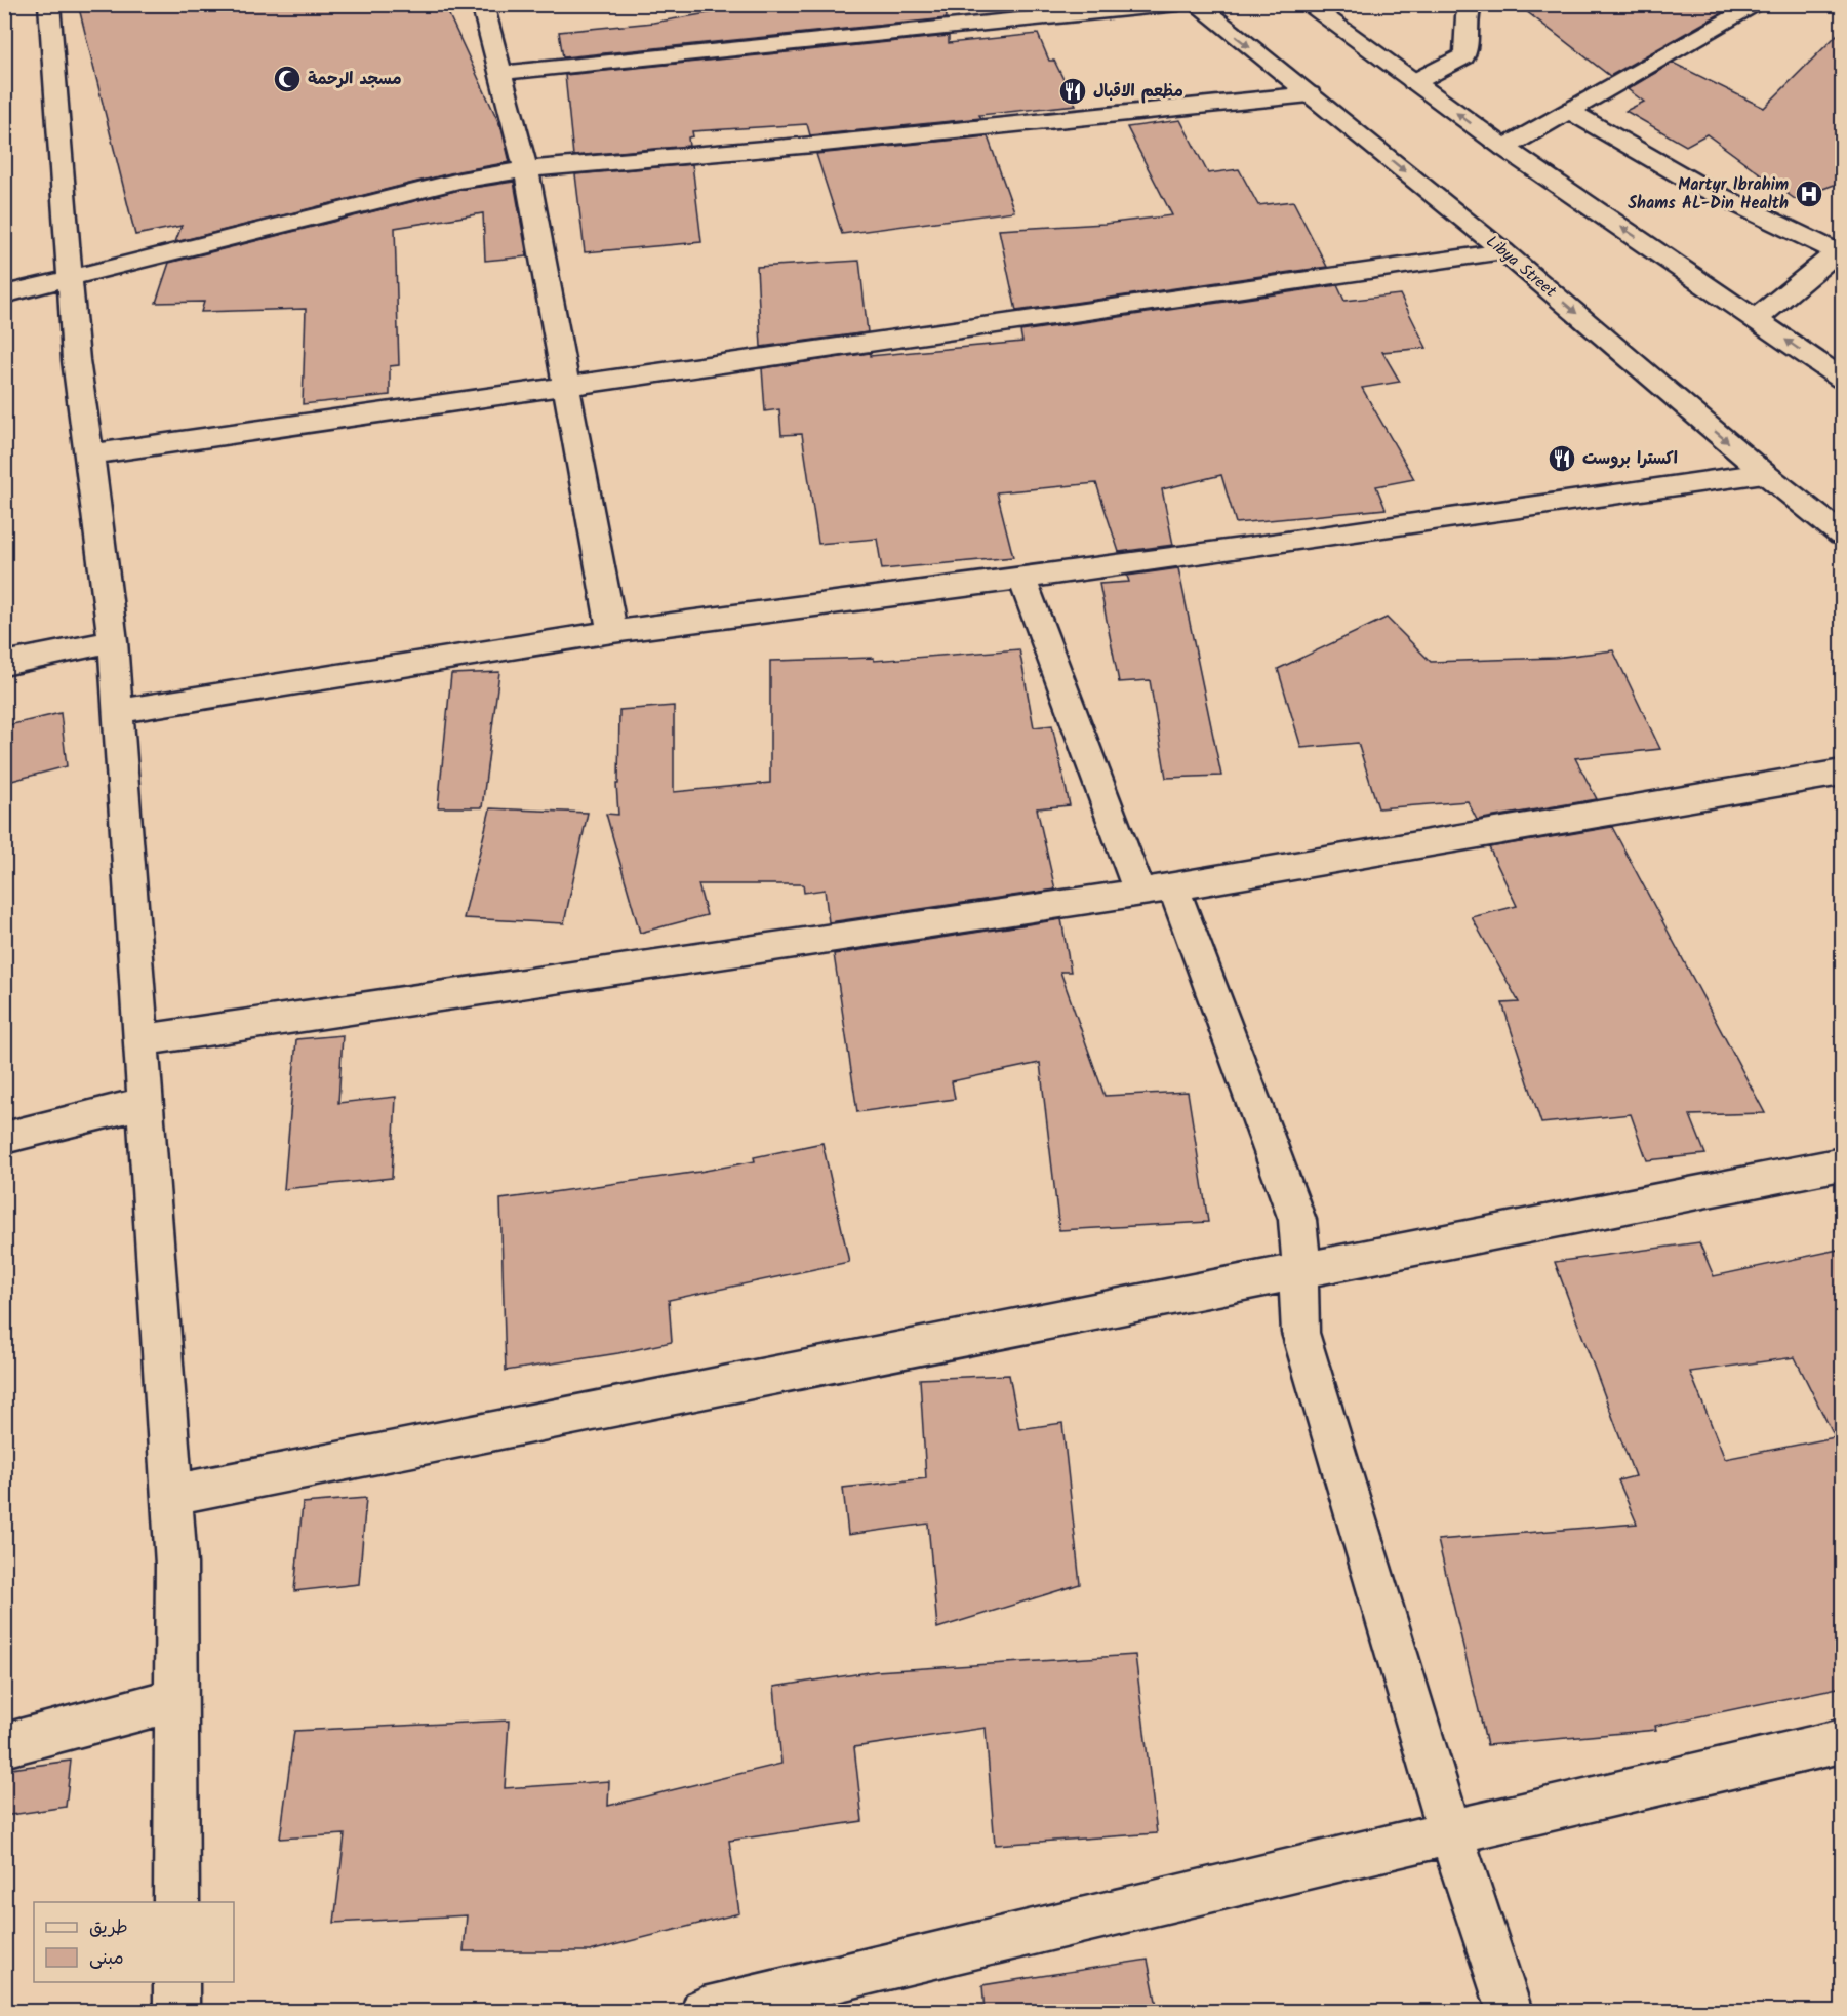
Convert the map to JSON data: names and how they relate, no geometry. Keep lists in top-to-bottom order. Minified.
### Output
{"streets":{"street":["Libya Street"]},"places":{"mosque":["مسجد الرحمة"],"restaurant":["مظعم الاقبال","اكسترا بروست"],"hospital":["Martyr Ibrahim Shams AL-Din Health"]},"legend":["طريق","مبنى"]}
